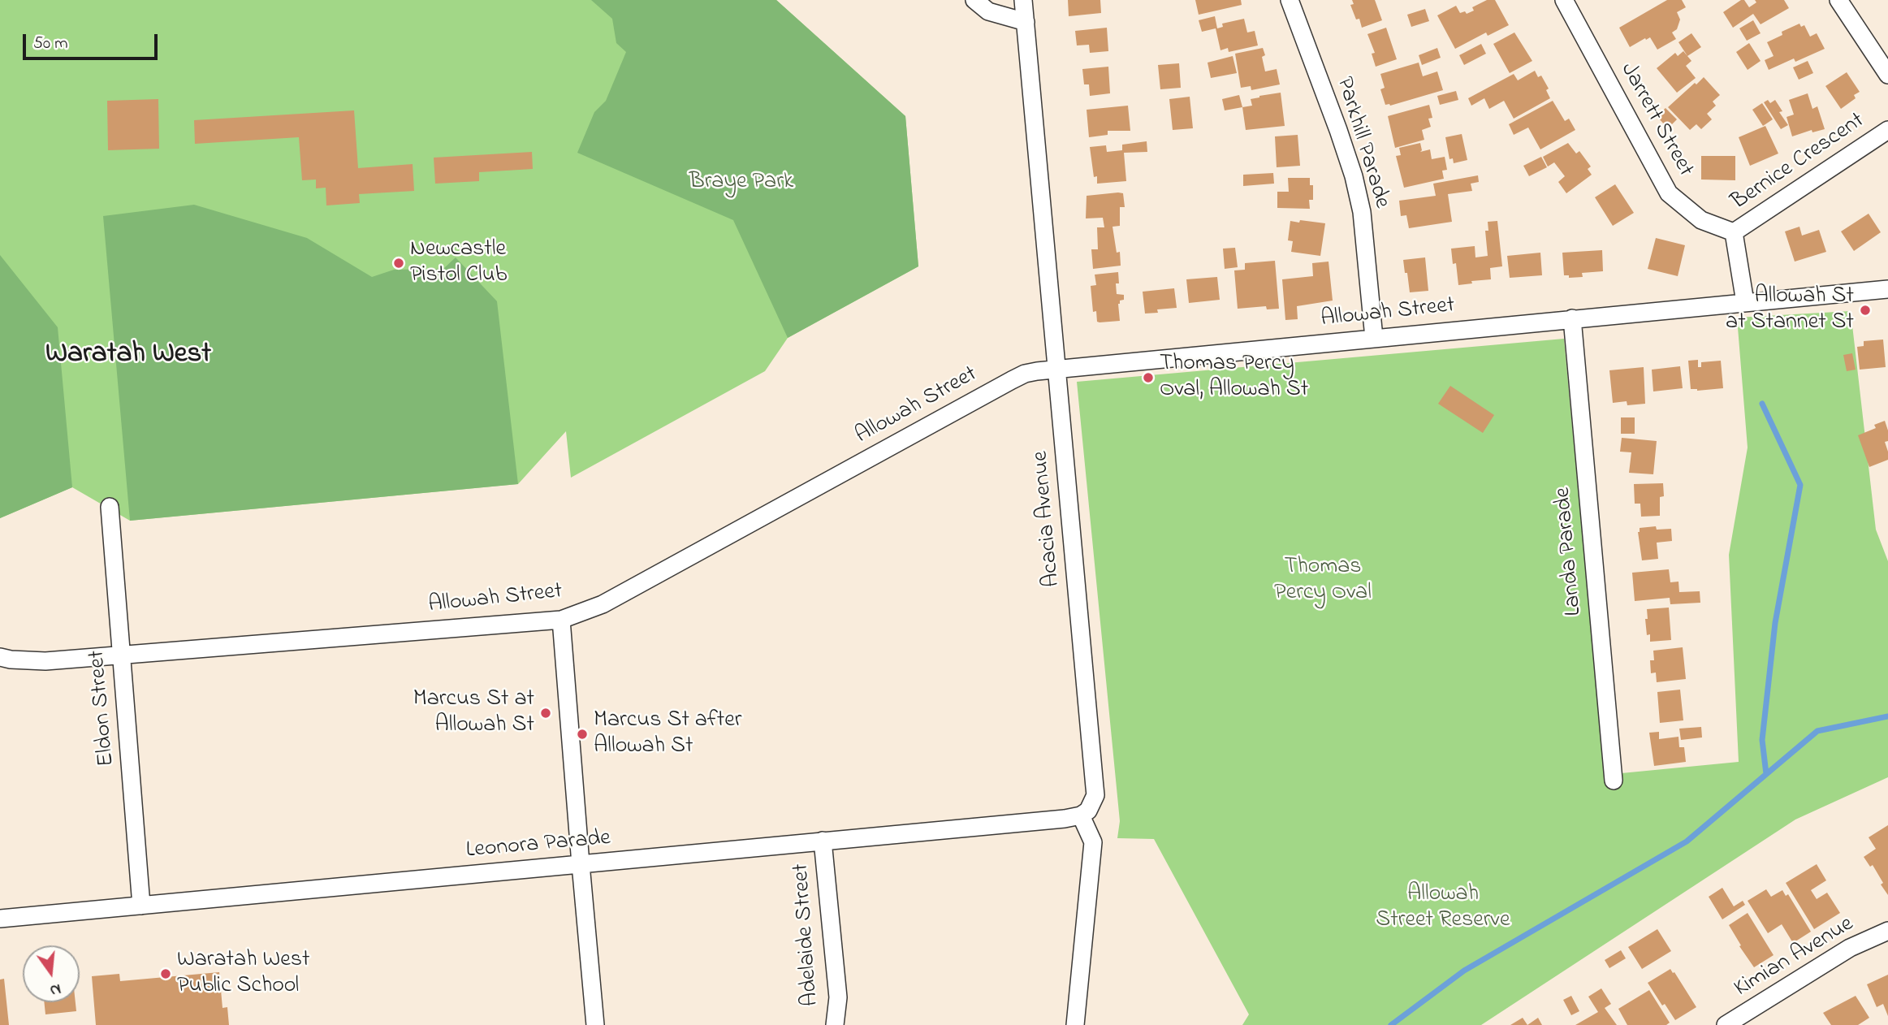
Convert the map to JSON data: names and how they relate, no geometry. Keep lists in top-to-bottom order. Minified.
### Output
{"streets":{"street":["Jarrett Street","Parkhill Parade","Bernice Crescent","Allowah Street","Acacia Avenue","Landa Parade","Eldon Street","Leonora Parade","Adelaide Street","Kimian Avenue"]},"crossings":[["Jarrett Street","Bernice Crescent"],["Parkhill Parade","Allowah Street"],["Allowah Street","Acacia Avenue"],["Allowah Street","Landa Parade"],["Allowah Street","Eldon Street"],["Acacia Avenue","Leonora Parade"],["Eldon Street","Leonora Parade"],["Leonora Parade","Adelaide Street"]],"districts":["Waratah West"],"parks":["Braye Park","Thomas Percy Oval","Allowah Street Reserve"],"places":["Newcastle Pistol Club","Allowah St at Stannet St","Thomas Percy Oval, Allowah St","Marcus St at Allowah St","Marcus St after Allowah St","Waratah West Public School"],"scale_bar":"50 m","north":"bottom"}
